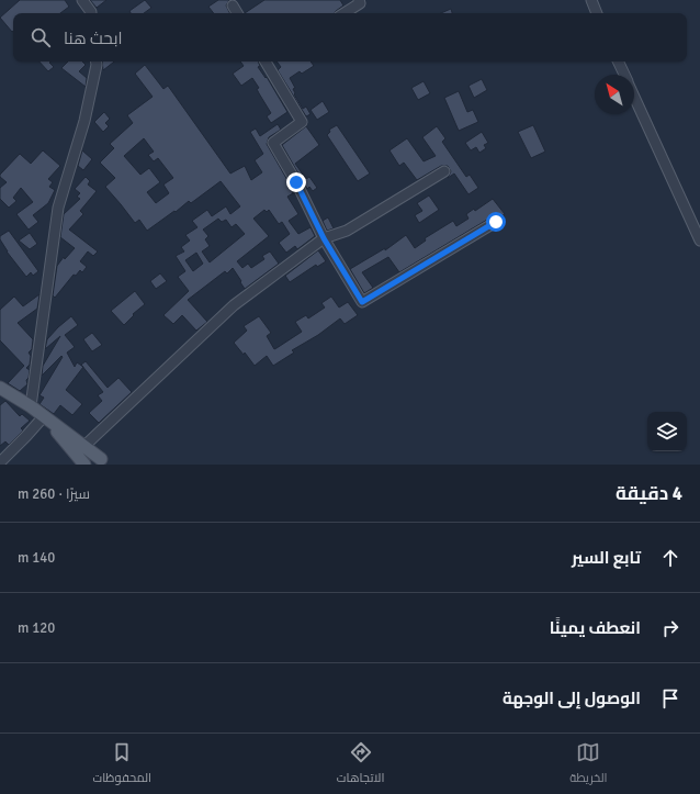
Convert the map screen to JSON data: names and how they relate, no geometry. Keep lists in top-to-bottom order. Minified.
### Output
{"north":"top left","page":{"search":"ابحث هنا","heading":["4 دقيقة","سيرًا · 260 m"],"list":[["تابع السير","140 m"],["انعطف يمينًا","120 m"],"الوصول إلى الوجهة"],"nav":["الخريطة","الاتجاهات","المحفوظات"]}}
